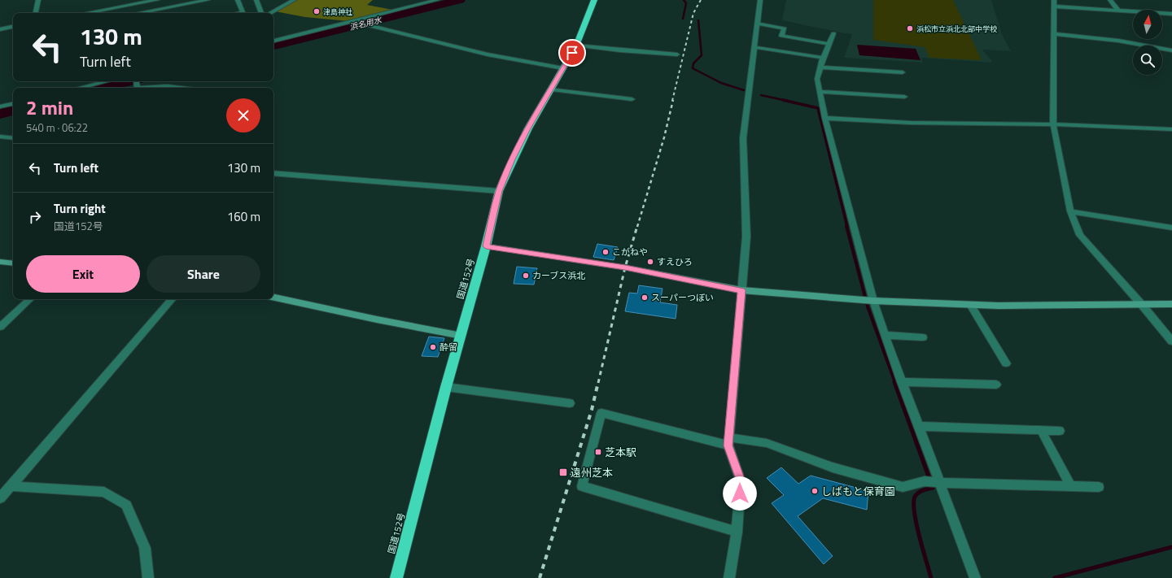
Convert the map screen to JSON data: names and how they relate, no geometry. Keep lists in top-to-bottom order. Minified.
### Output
{"streets":{"highway":["国道152号"]},"water":["浜名用水"],"places":{"other":["津島神社","浜松市立浜北北部中学校","こがねや","すえひろ","カーブス浜北","スーパーつぼい","酔留","しばもと保育園"],"transit":["芝本駅","遠州芝本"]},"north":"top","page":{"turn":["130 m","Turn left"],"heading":["2 min","540 m · 06:22"],"list":[{"name":"Turn left","value":"130 m"},{"name":"Turn right","note":"国道152号","value":"160 m"}],"buttons":["Exit","Share"]}}
